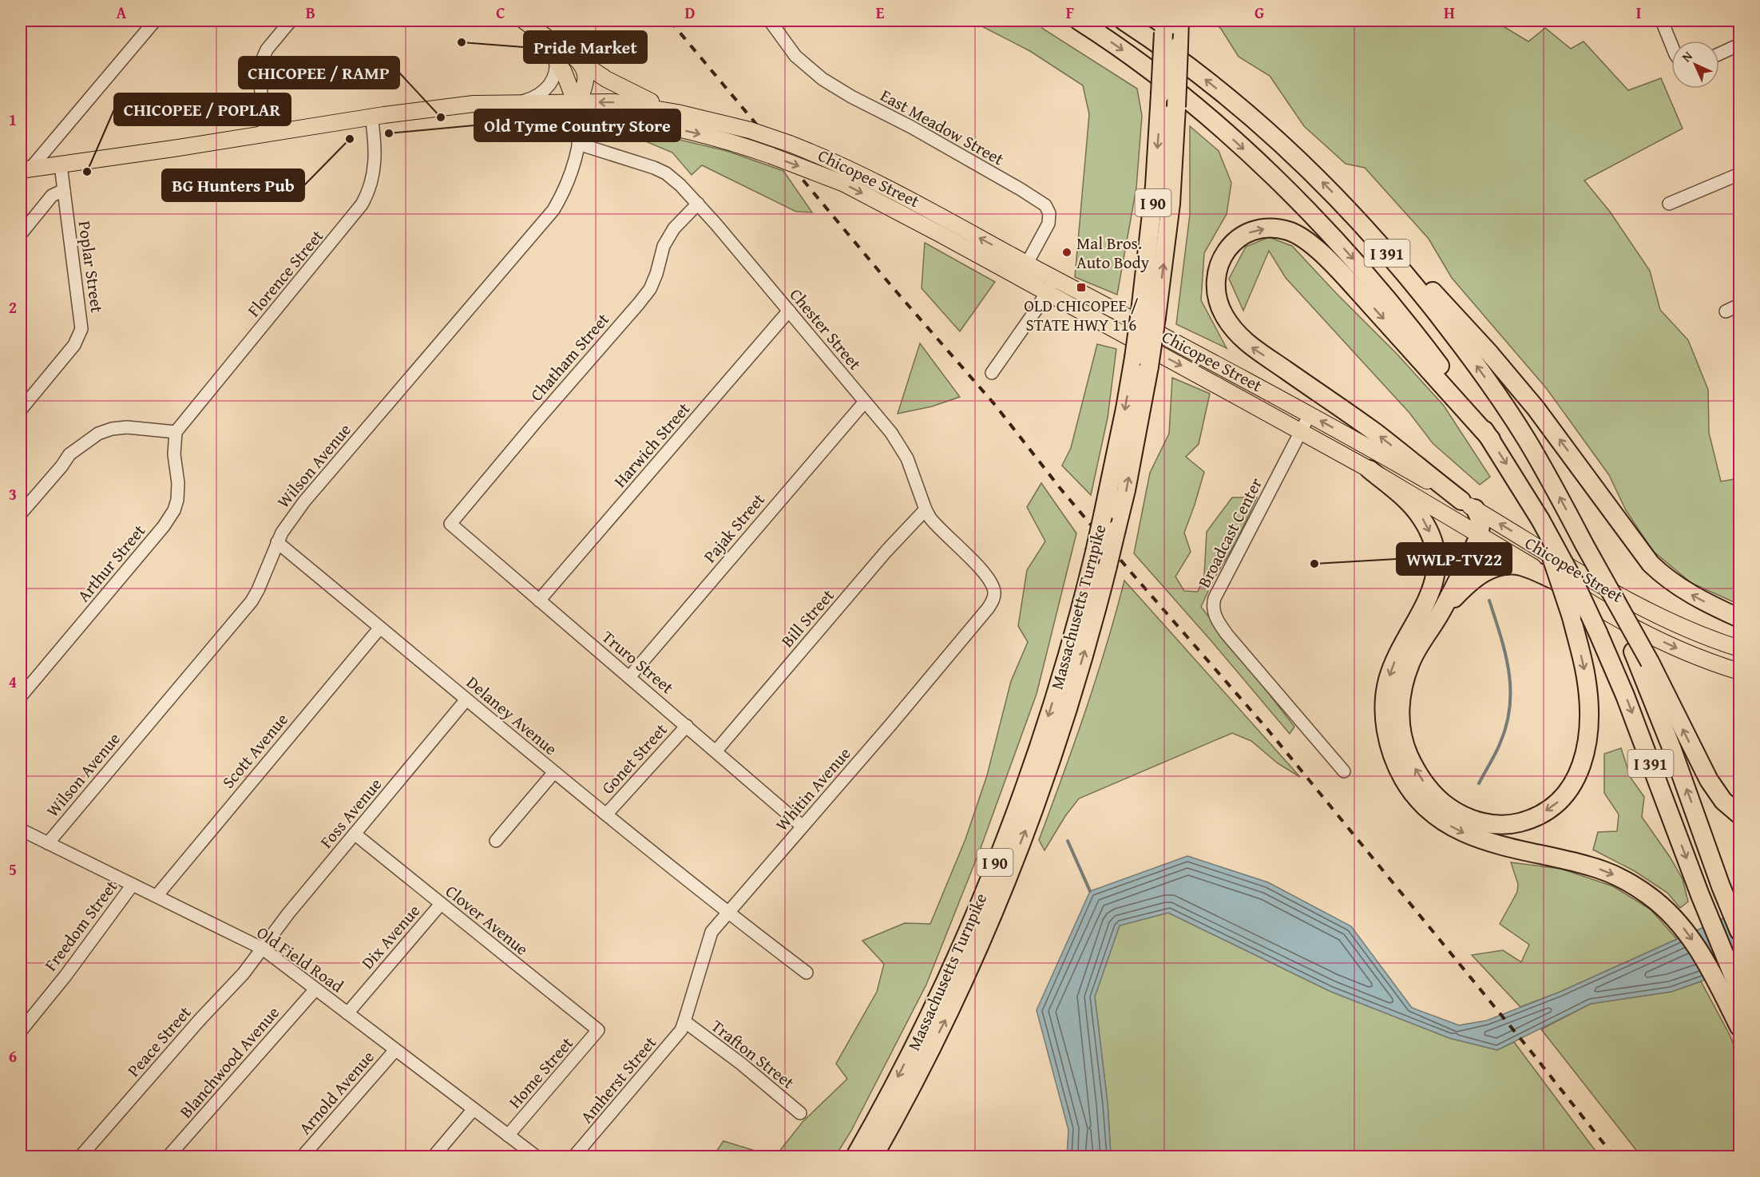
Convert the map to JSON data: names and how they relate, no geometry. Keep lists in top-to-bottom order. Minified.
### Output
{"streets":{"highway":["I 90","I 391","Massachusetts Turnpike"],"main road":["Chicopee Street"],"street":["East Meadow Street","Poplar Street","Florence Street","Chester Street","Chatham Street","Harwich Street","Wilson Avenue","Pajak Street","Broadcast Center","Arthur Street","Bill Street","Truro Street","Delaney Avenue","Scott Avenue","Gonet Street","Whitin Avenue","Foss Avenue","Clover Avenue","Freedom Street","Dix Avenue","Old Field Road","Peace Street","Trafton Street","Blanchwood Avenue","Home Street","Amherst Street","Arnold Avenue"]},"crossings":[["East Meadow Street","Chicopee Street"],["Chicopee Street","Poplar Street"],["Chicopee Street","Florence Street"],["Chicopee Street","Wilson Avenue"],["Chicopee Street","Broadcast Center"],["Florence Street","Arthur Street"],["Chester Street","Chatham Street"],["Chester Street","Harwich Street"],["Chester Street","Wilson Avenue"],["Chester Street","Pajak Street"],["Chester Street","Bill Street"],["Chester Street","Whitin Avenue"],["Chatham Street","Truro Street"],["Harwich Street","Truro Street"],["Wilson Avenue","Delaney Avenue"],["Wilson Avenue","Old Field Road"],["Pajak Street","Truro Street"],["Bill Street","Truro Street"],["Truro Street","Gonet Street"],["Truro Street","Whitin Avenue"],["Delaney Avenue","Scott Avenue"],["Delaney Avenue","Gonet Street"],["Delaney Avenue","Whitin Avenue"],["Delaney Avenue","Foss Avenue"],["Scott Avenue","Old Field Road"],["Whitin Avenue","Trafton Street"],["Whitin Avenue","Amherst Street"],["Foss Avenue","Clover Avenue"],["Foss Avenue","Old Field Road"],["Foss Avenue","Peace Street"],["Clover Avenue","Dix Avenue"],["Clover Avenue","Home Street"],["Freedom Street","Old Field Road"],["Dix Avenue","Old Field Road"],["Old Field Road","Peace Street"],["Old Field Road","Blanchwood Avenue"],["Old Field Road","Home Street"],["Old Field Road","Arnold Avenue"],["Trafton Street","Amherst Street"]],"places":{"other":["Pride Market","CHICOPEE / RAMP","Old Tyme Country Store","BG Hunters Pub","CHICOPEE / POPLAR","Mal Bros. Auto Body","WWLP-TV22"],"transit":["OLD CHICOPEE / STATE HWY 116"]},"north":"top left","grid":{"columns":["A","B","C","D","E","F","G","H","I"],"rows":["1","2","3","4","5","6"]}}
